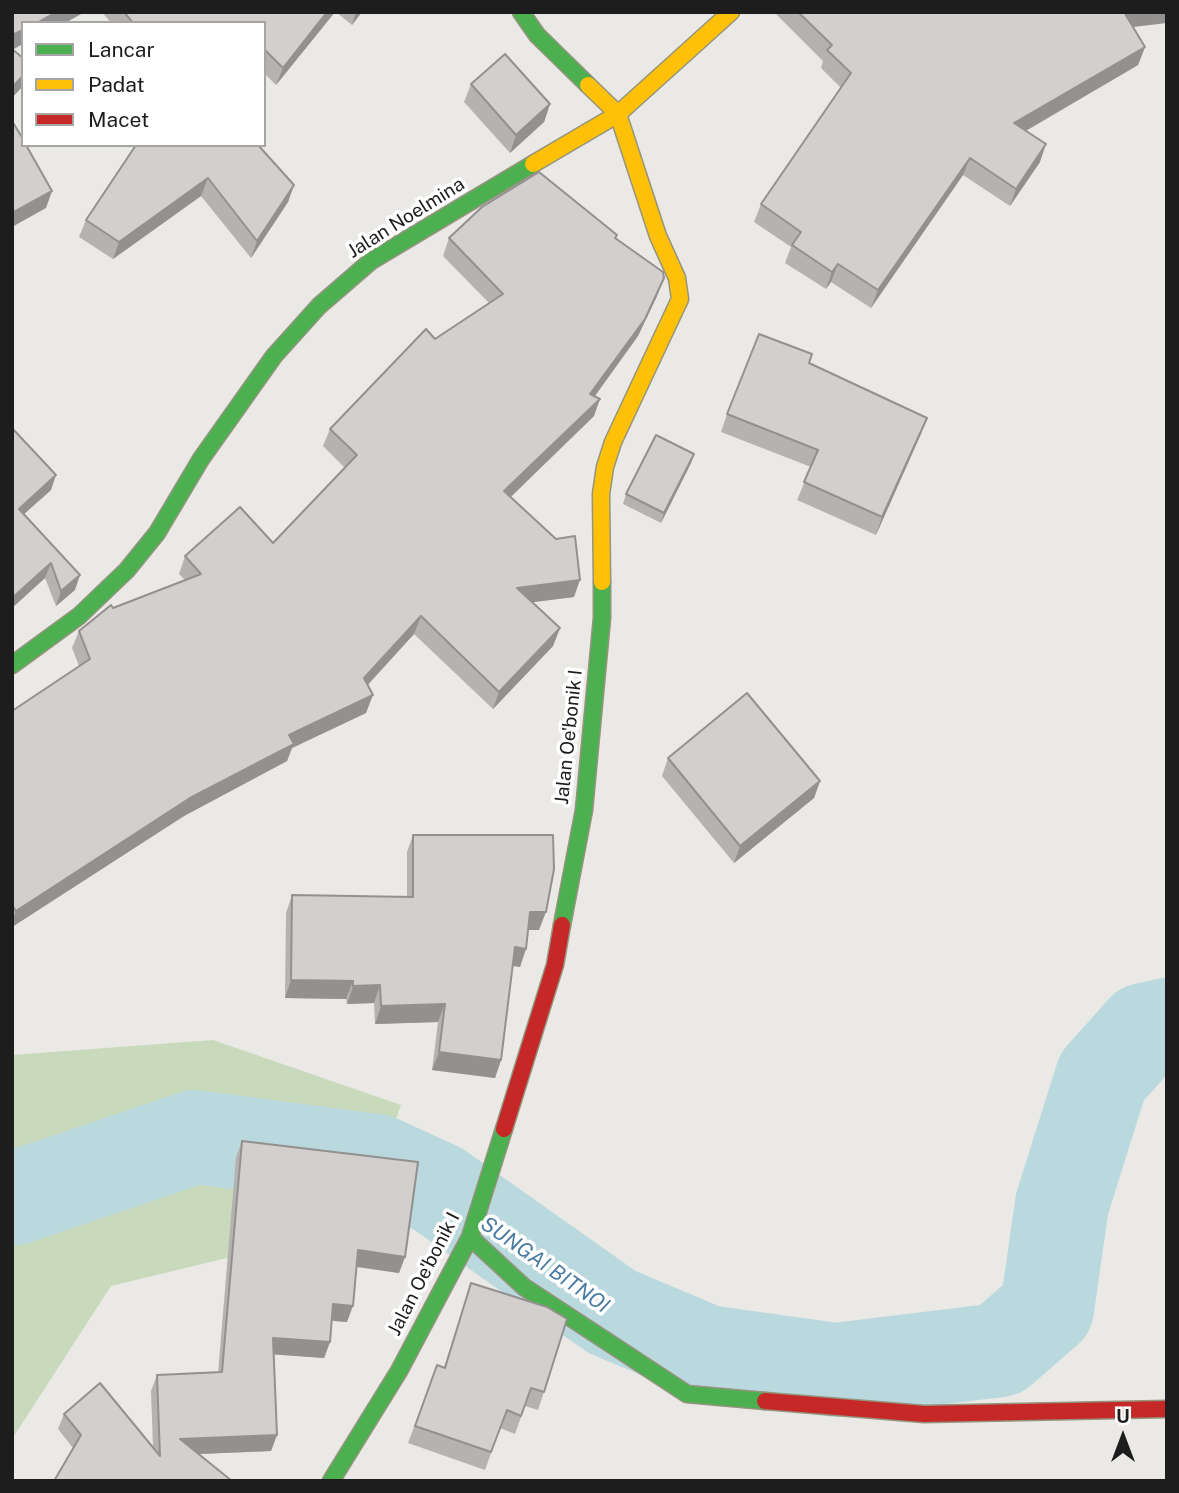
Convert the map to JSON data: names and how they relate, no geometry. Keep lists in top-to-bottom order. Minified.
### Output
{"streets":{"street":["Jalan Noelmina","Jalan Oe'bonik I"]},"crossings":[["Jalan Noelmina","Jalan Oe'bonik I"]],"water":["SUNGAI BITNOI"],"legend":["Lancar","Padat","Macet"],"north":"top"}
